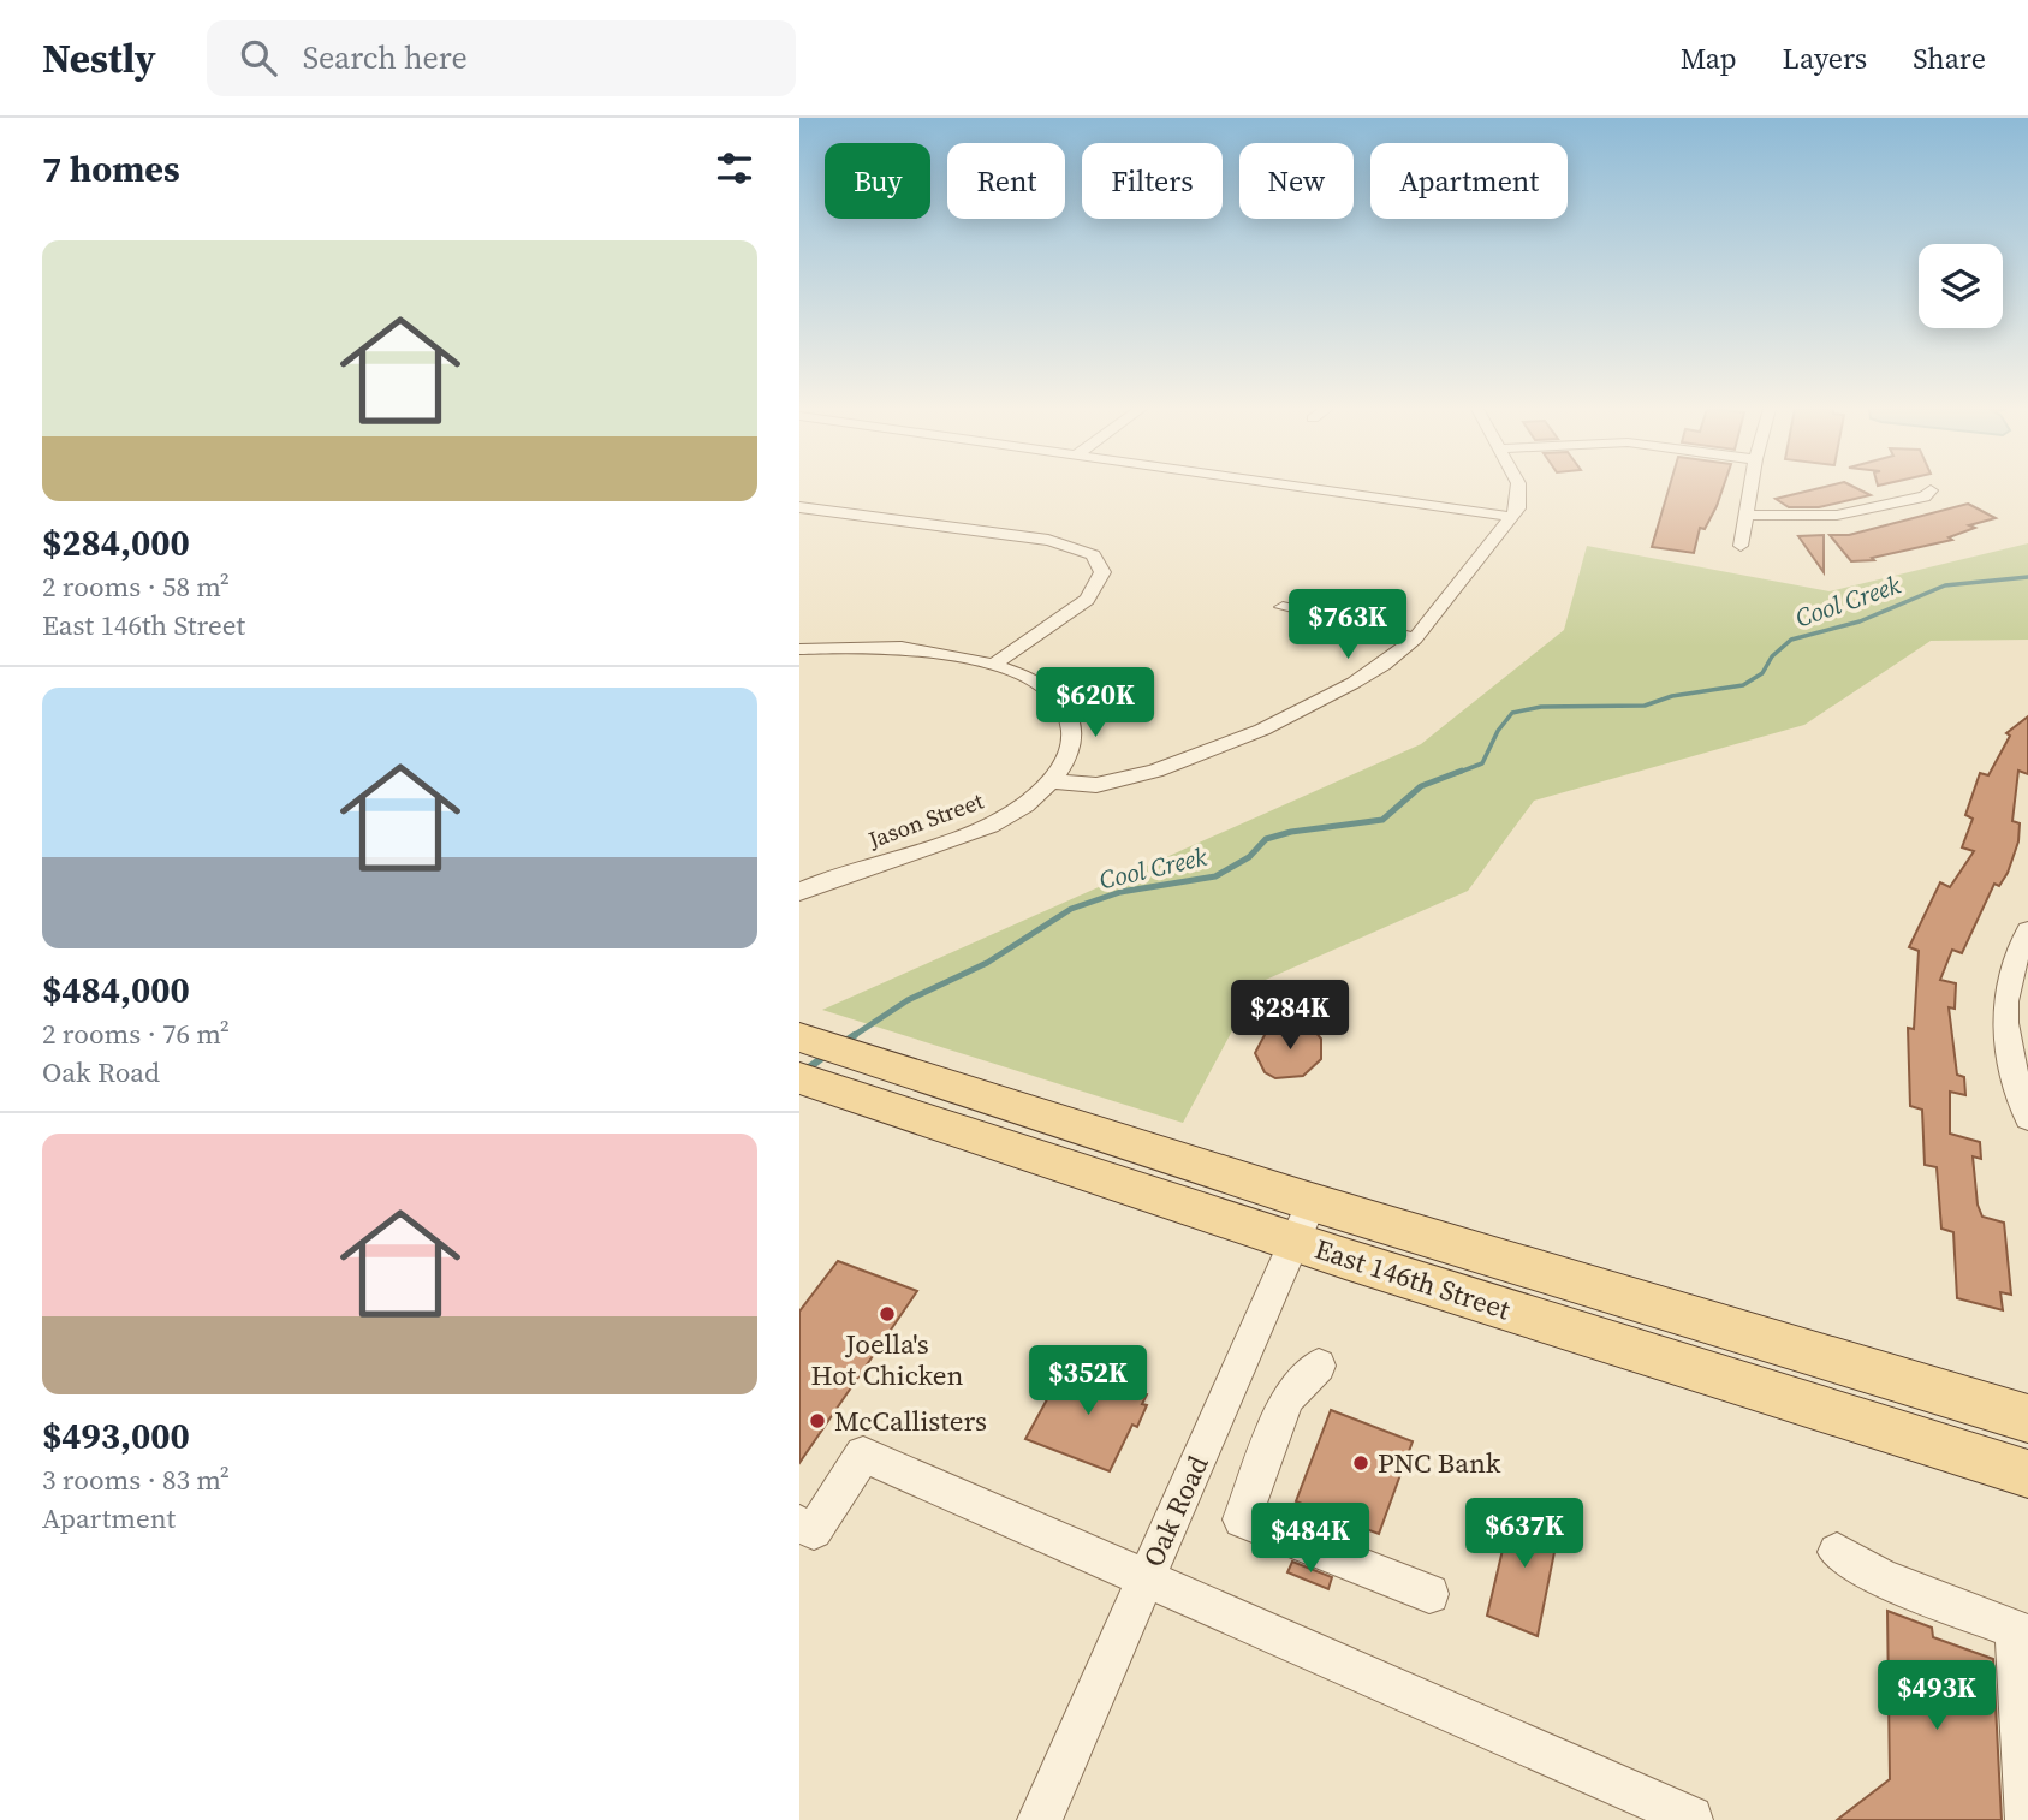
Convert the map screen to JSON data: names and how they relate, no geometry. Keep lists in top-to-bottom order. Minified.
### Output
{"streets":{"main road":["East 146th Street"],"street":["Jason Street","Oak Road"]},"crossings":[["East 146th Street","Oak Road"]],"water":["Cool Creek"],"places":["Joella's Hot Chicken","McCallisters","PNC Bank"],"page":{"header":"Nestly","search":"Search here","nav":["Map","Layers","Share"],"heading":"7 homes","chip":["Buy","Rent","Filters","New","Apartment"],"list":[{"name":"$284,000","note":"2 rooms · 58 m² · East 146th Street"},{"name":"$484,000","note":"2 rooms · 76 m² · Oak Road"},{"name":"$493,000","note":"3 rooms · 83 m² · Apartment"}],"price":["$763K","$620K","$284K","$352K","$637K","$484K","$493K"]}}
